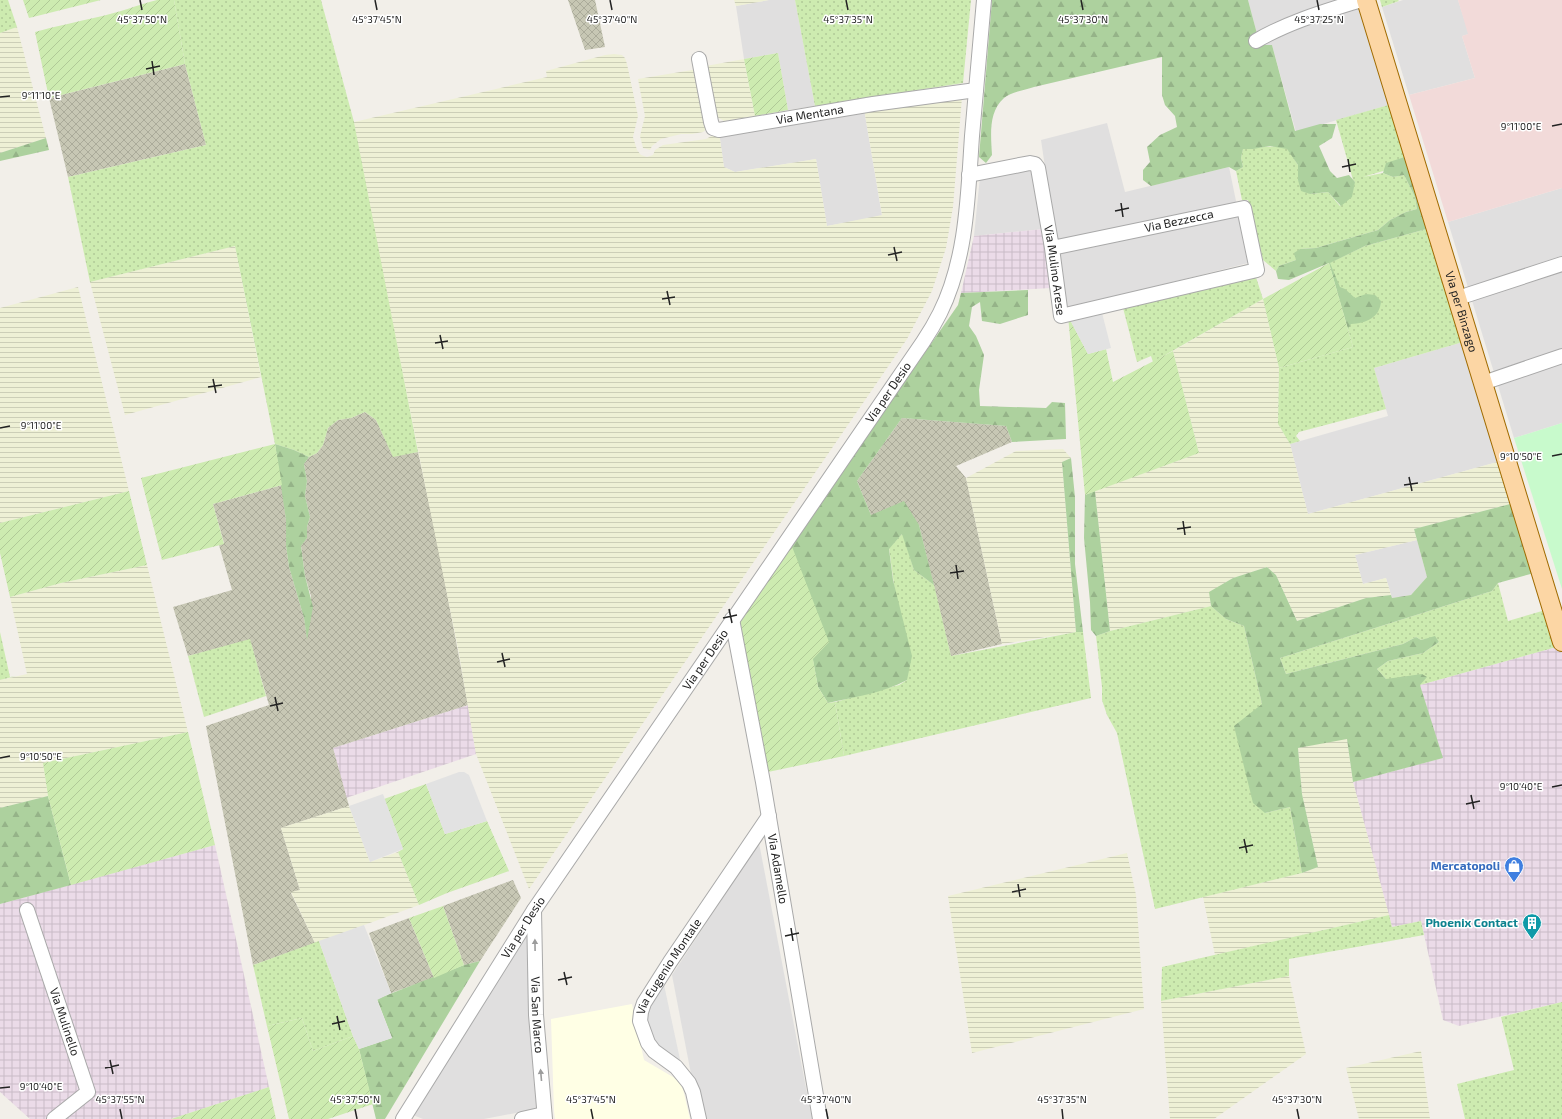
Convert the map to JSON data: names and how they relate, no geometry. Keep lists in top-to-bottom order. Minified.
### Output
{"streets":{"main road":["Via per Binzago"],"street":["Via Mentana","Via Bezzecca","Via Mulino Arese","Via per Desio","Via Adamello","Via Eugenio Montale","Via San Marco","Via Mulinello"]},"crossings":[["Via Mentana","Via per Desio"],["Via Bezzecca","Via Mulino Arese"],["Via Mulino Arese","Via per Desio"],["Via per Desio","Via Adamello"],["Via per Desio","Via San Marco"],["Via Adamello","Via Eugenio Montale"]],"one_way":["Via San Marco"],"places":{"shop":["Mercatopoli"],"building":["Phoenix Contact"]},"coordinates":["45°37'50\"N","45°37'45\"N","45°37'40\"N","45°37'35\"N","45°37'30\"N","45°37'25\"N","9°11'10\"E","9°11'00\"E","9°10'50\"E","9°10'40\"E","45°37'55\"N"]}
